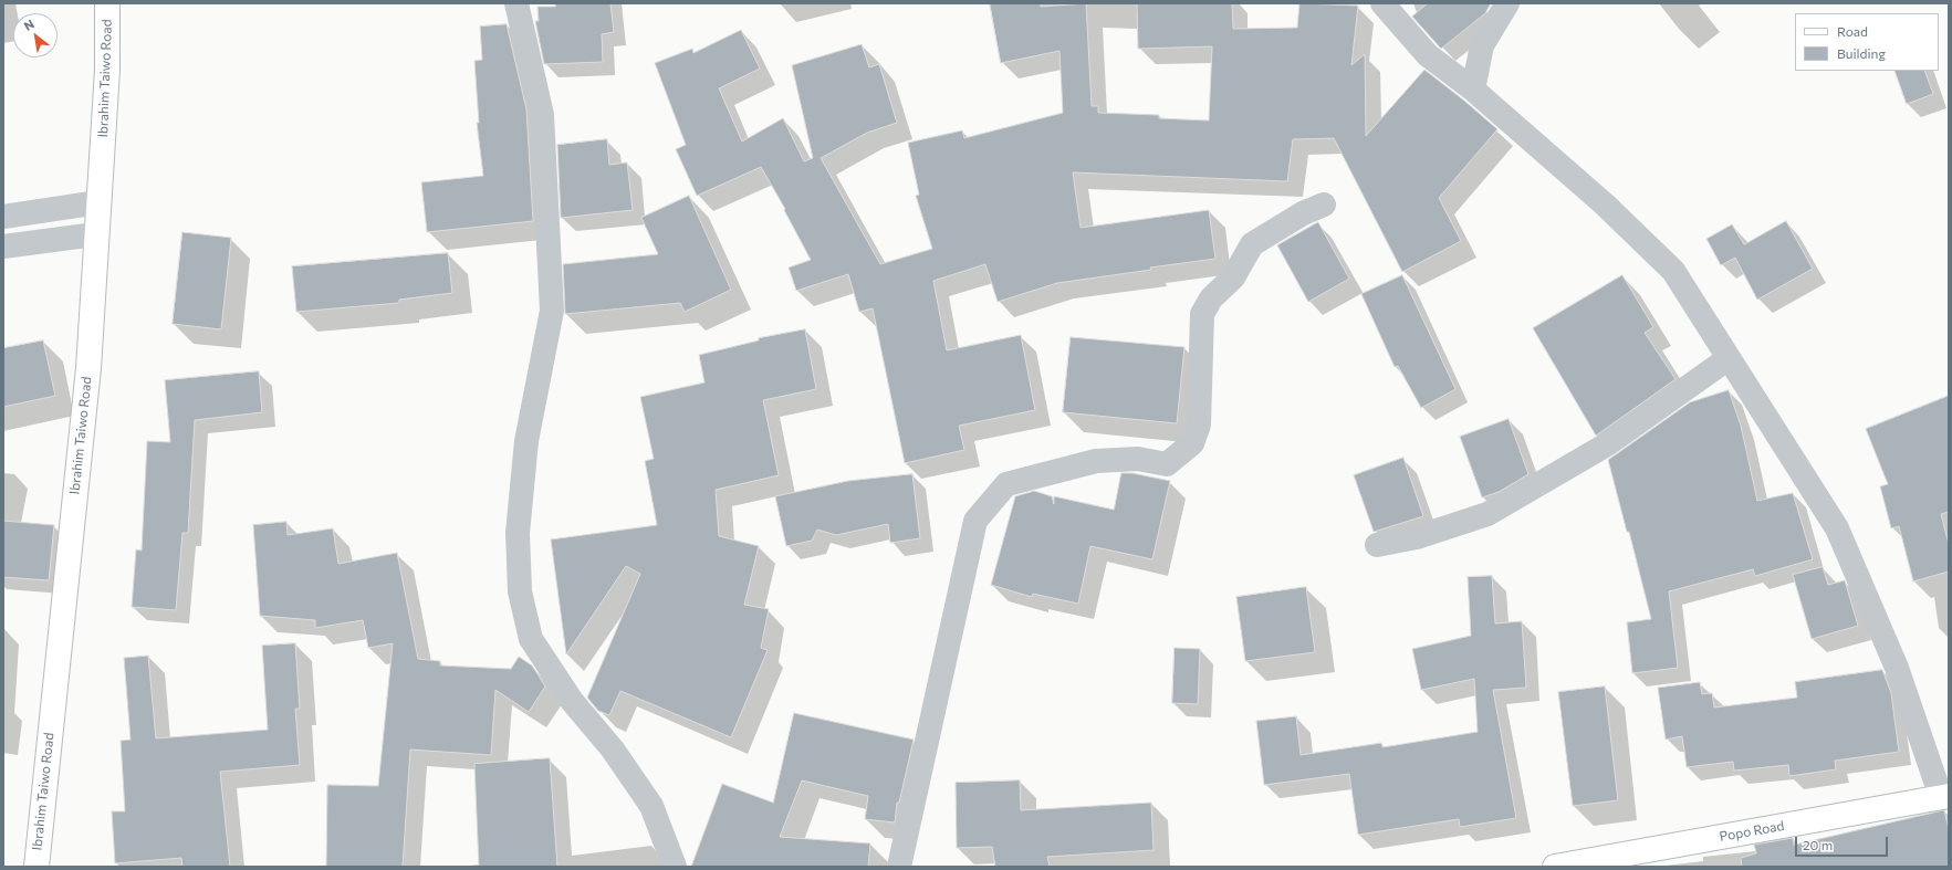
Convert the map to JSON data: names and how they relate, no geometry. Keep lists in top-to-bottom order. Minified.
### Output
{"streets":{"main road":["Ibrahim Taiwo Road","Popo Road"]},"legend":["Road","Building"],"scale_bar":"20 m","north":"top left"}
